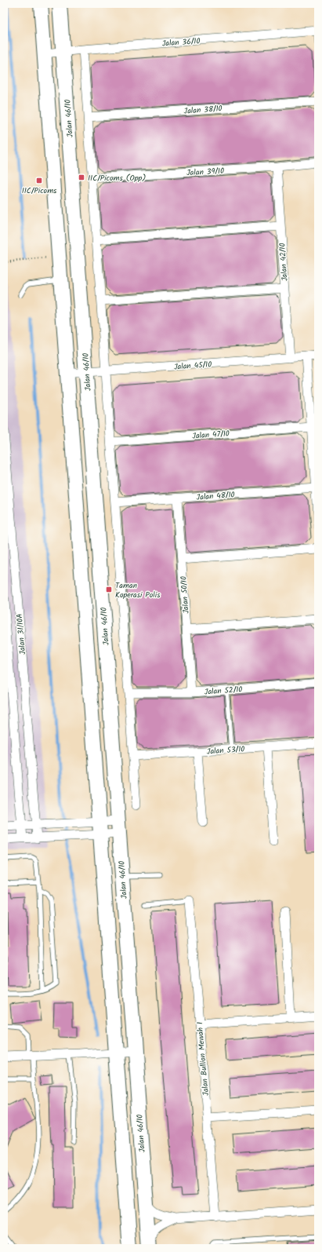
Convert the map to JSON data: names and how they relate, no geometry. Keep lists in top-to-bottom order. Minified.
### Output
{"streets":{"main road":["Jalan 46/10"],"street":["Jalan 36/10","Jalan 38/10","Jalan 39/10","Jalan 42/10","Jalan 45/10","Jalan 47/10","Jalan 48/10","Jalan 50/10","Jalan 31/10A","Jalan 52/10","Jalan 53/10","Jalan Bullion Mewah 1"]},"crossings":[["Jalan 36/10","Jalan 46/10"],["Jalan 46/10","Jalan 45/10"],["Jalan 39/10","Jalan 42/10"],["Jalan 42/10","Jalan 45/10"],["Jalan 48/10","Jalan 50/10"],["Jalan 50/10","Jalan 52/10"]],"places":{"transit":["IIC/Picoms (Opp)","IIC/Picoms","Taman Koperasi Polis"]}}
